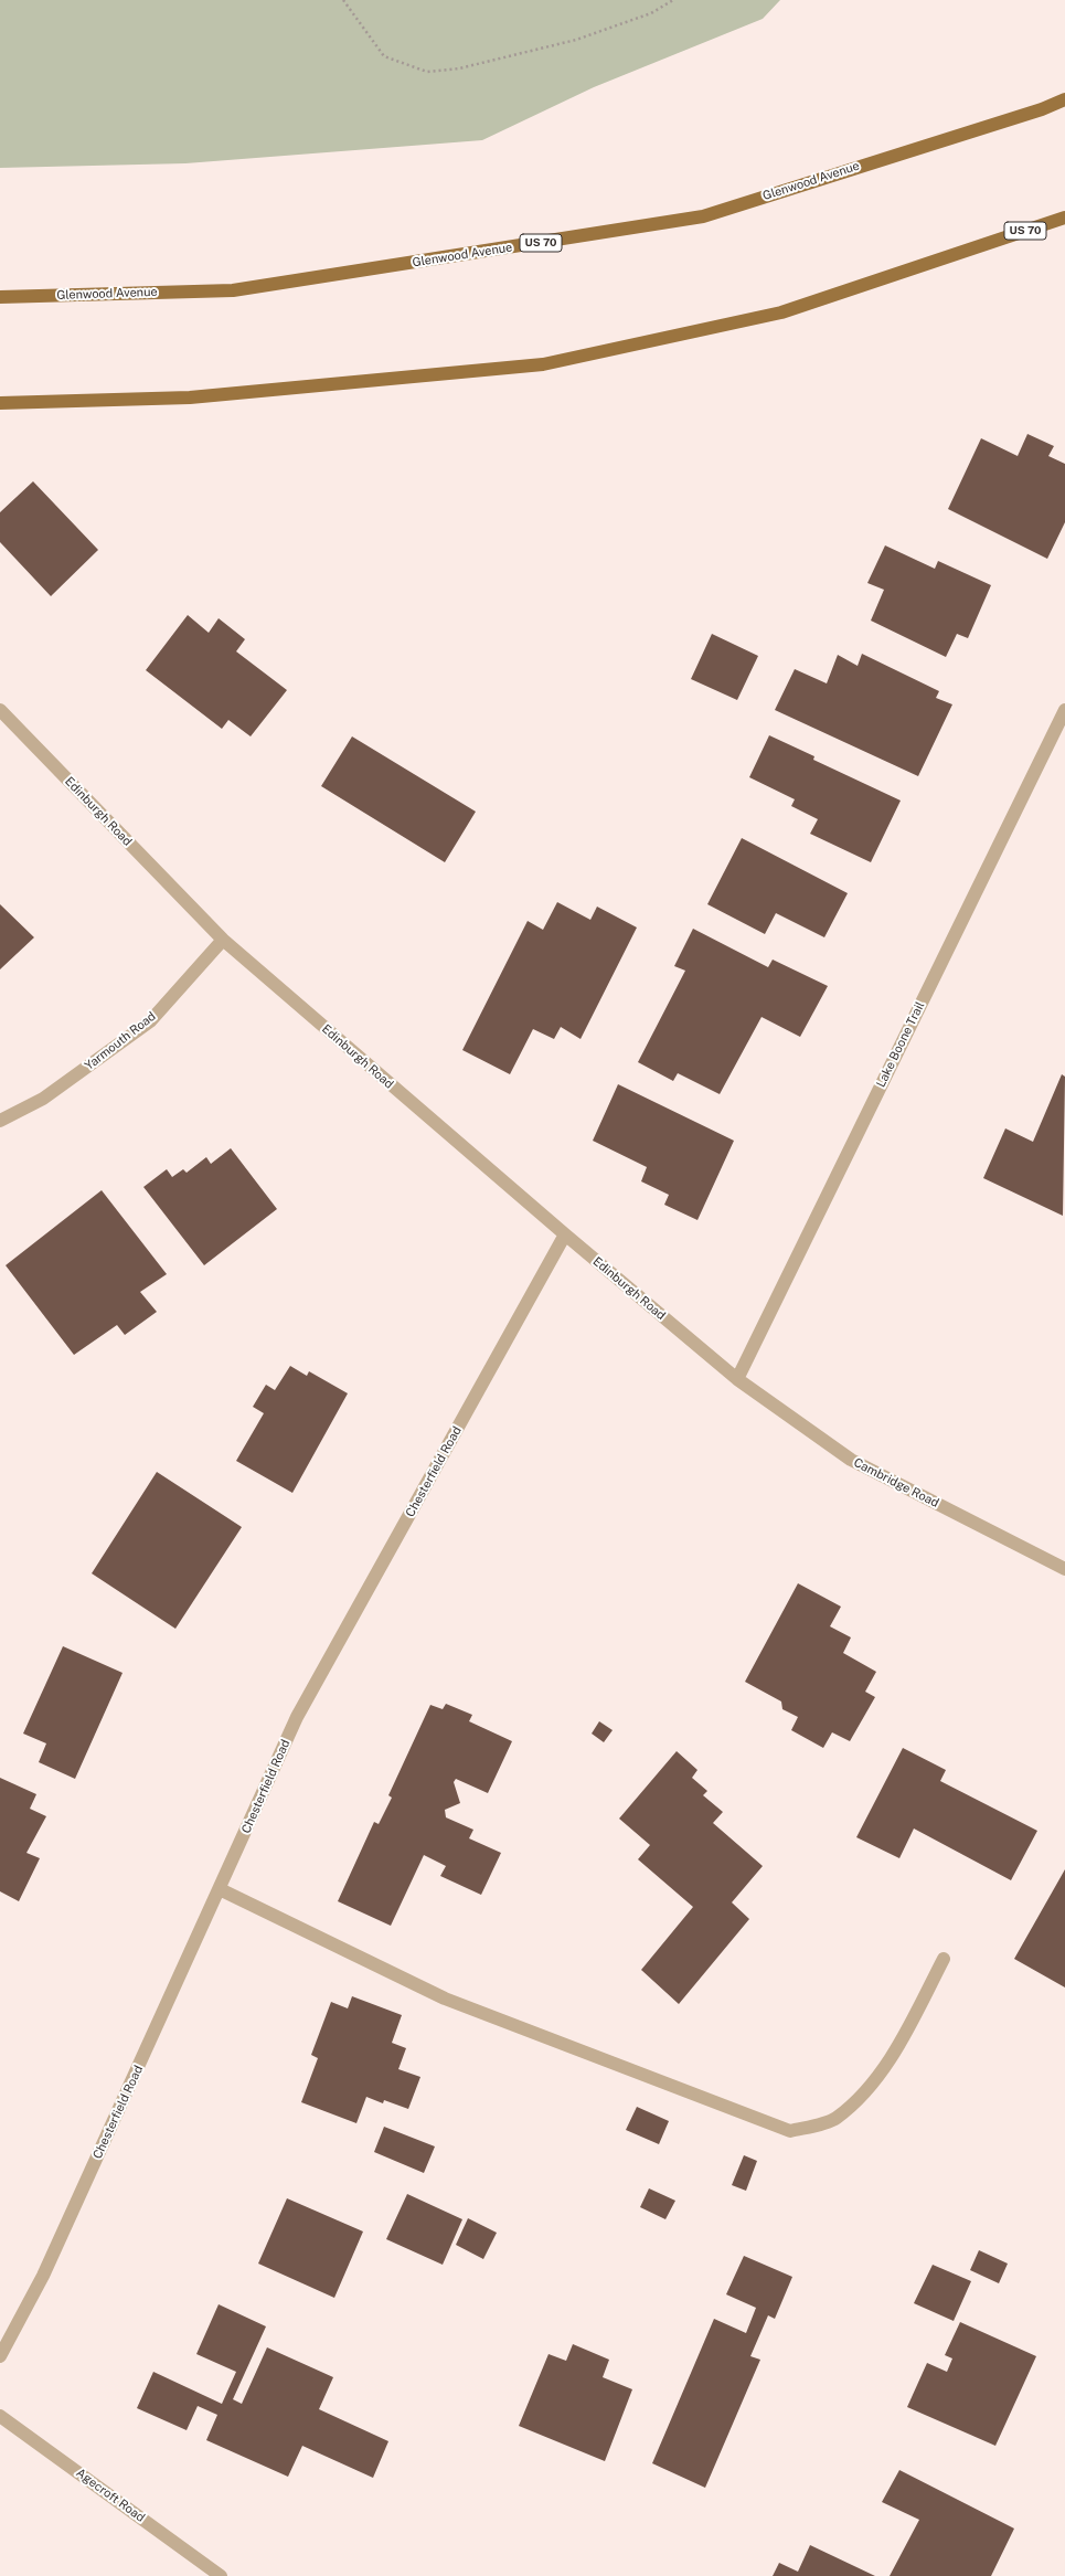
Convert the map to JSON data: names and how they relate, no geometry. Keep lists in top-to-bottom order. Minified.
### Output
{"streets":{"main road":["Glenwood Avenue","US 70"],"street":["Edinburgh Road","Yarmouth Road","Lake Boone Trail","Chesterfield Road","Cambridge Road","Agecroft Road"]},"crossings":[["Edinburgh Road","Yarmouth Road"],["Edinburgh Road","Lake Boone Trail"],["Edinburgh Road","Chesterfield Road"],["Edinburgh Road","Cambridge Road"],["Lake Boone Trail","Cambridge Road"]]}
